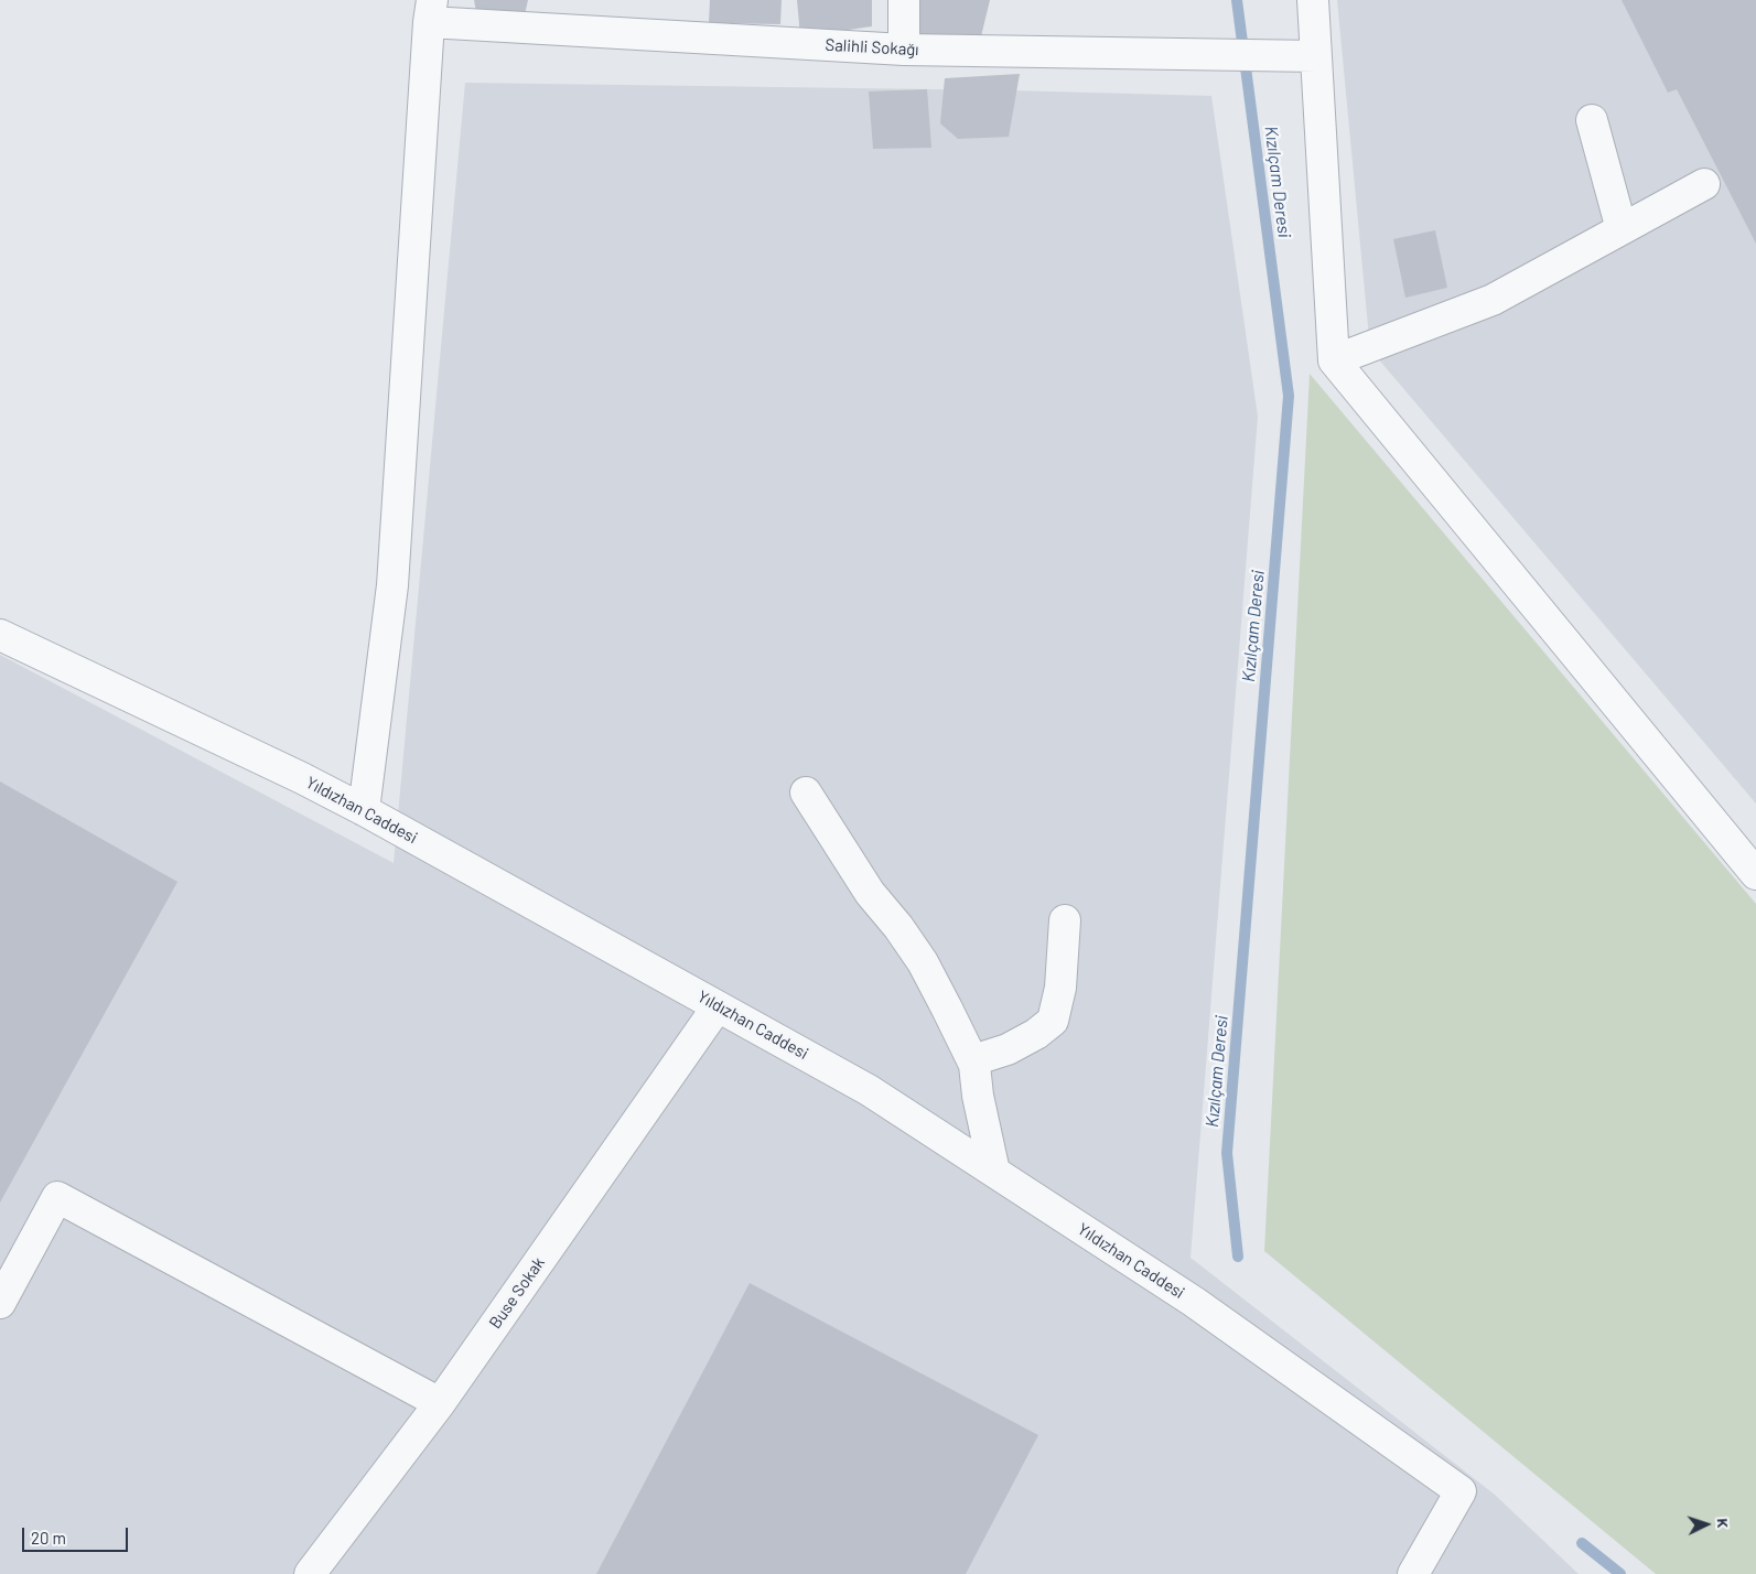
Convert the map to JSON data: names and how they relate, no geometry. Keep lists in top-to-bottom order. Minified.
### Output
{"streets":{"street":["Salihli Sokağı","Yıldızhan Caddesi","Buse Sokak"]},"crossings":[["Yıldızhan Caddesi","Buse Sokak"]],"water":["Kızılçam Deresi"],"scale_bar":"20 m","north":"right"}
